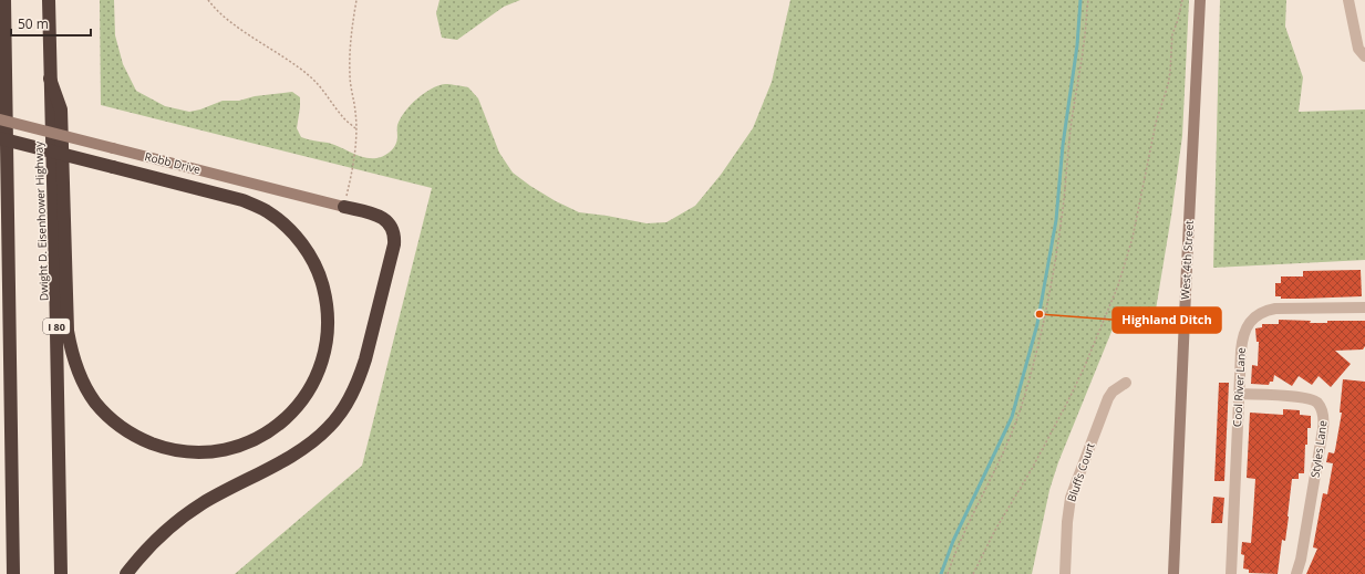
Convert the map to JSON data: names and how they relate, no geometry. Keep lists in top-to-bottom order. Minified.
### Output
{"streets":{"highway":["Dwight D. Eisenhower Highway","I 80"],"main road":["Robb Drive","West 4th Street"],"street":["Cool River Lane","Styles Lane","Bluffs Court"]},"crossings":[["Cool River Lane","Styles Lane"]],"places":["Highland Ditch"],"scale_bar":"50 m"}
